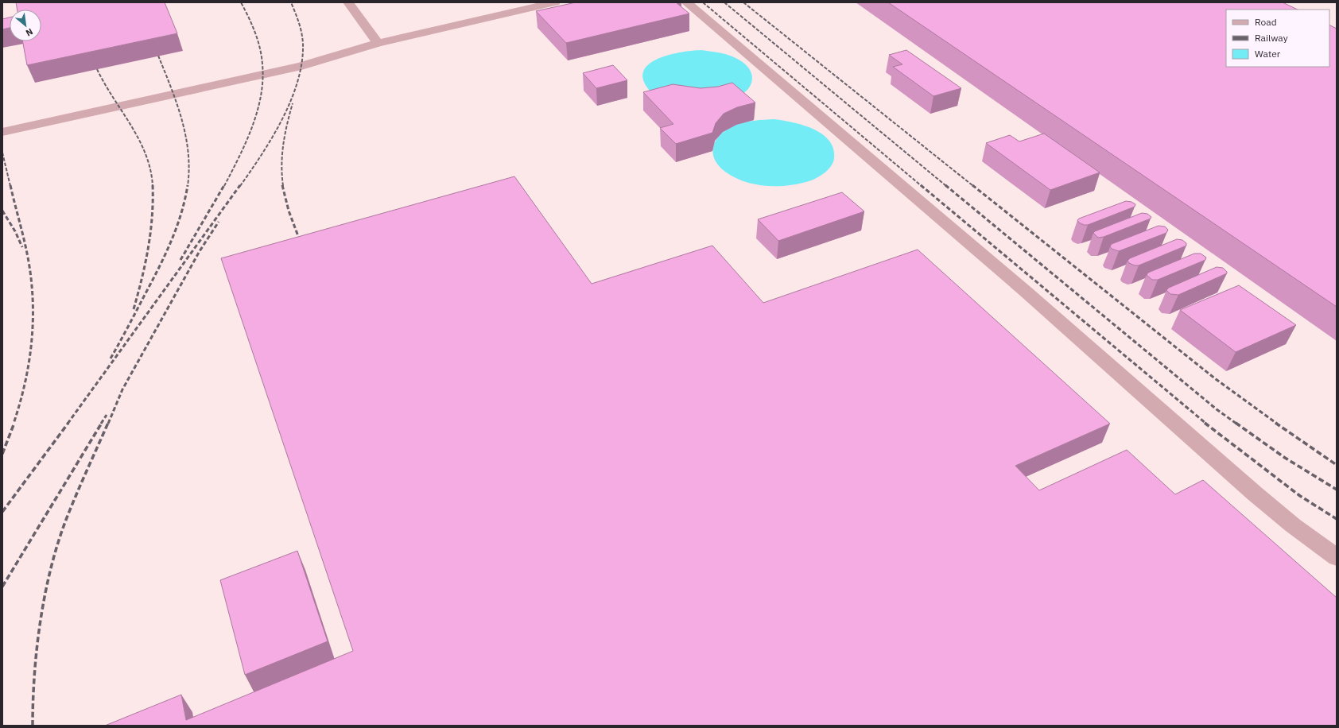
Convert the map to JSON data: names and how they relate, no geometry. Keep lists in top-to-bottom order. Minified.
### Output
{"legend":["Road","Railway","Water"],"north":"bottom right"}
